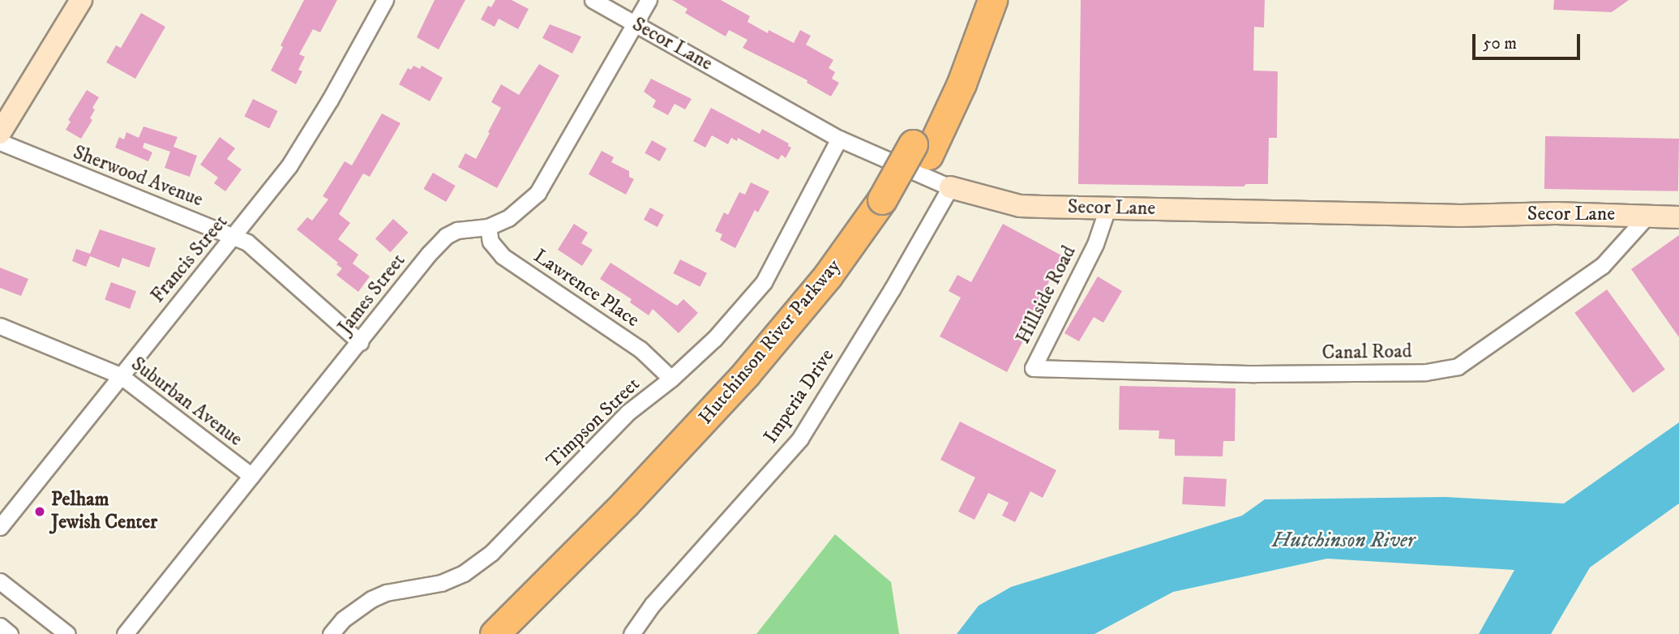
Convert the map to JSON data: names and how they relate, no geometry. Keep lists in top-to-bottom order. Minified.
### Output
{"streets":{"highway":["Hutchinson River Parkway"],"street":["Secor Lane","Sherwood Avenue","Francis Street","Lawrence Place","James Street","Hillside Road","Canal Road","Imperia Drive","Suburban Avenue","Timpson Street"]},"crossings":[["Secor Lane","James Street"],["Secor Lane","Hillside Road"],["Secor Lane","Canal Road"],["Secor Lane","Imperia Drive"],["Secor Lane","Timpson Street"],["Sherwood Avenue","Francis Street"],["Sherwood Avenue","James Street"],["Francis Street","Suburban Avenue"],["Lawrence Place","James Street"],["Lawrence Place","Timpson Street"],["James Street","Suburban Avenue"],["Hillside Road","Canal Road"]],"water":["Hutchinson River"],"places":["Pelham Jewish Center"],"scale_bar":"50 m"}
